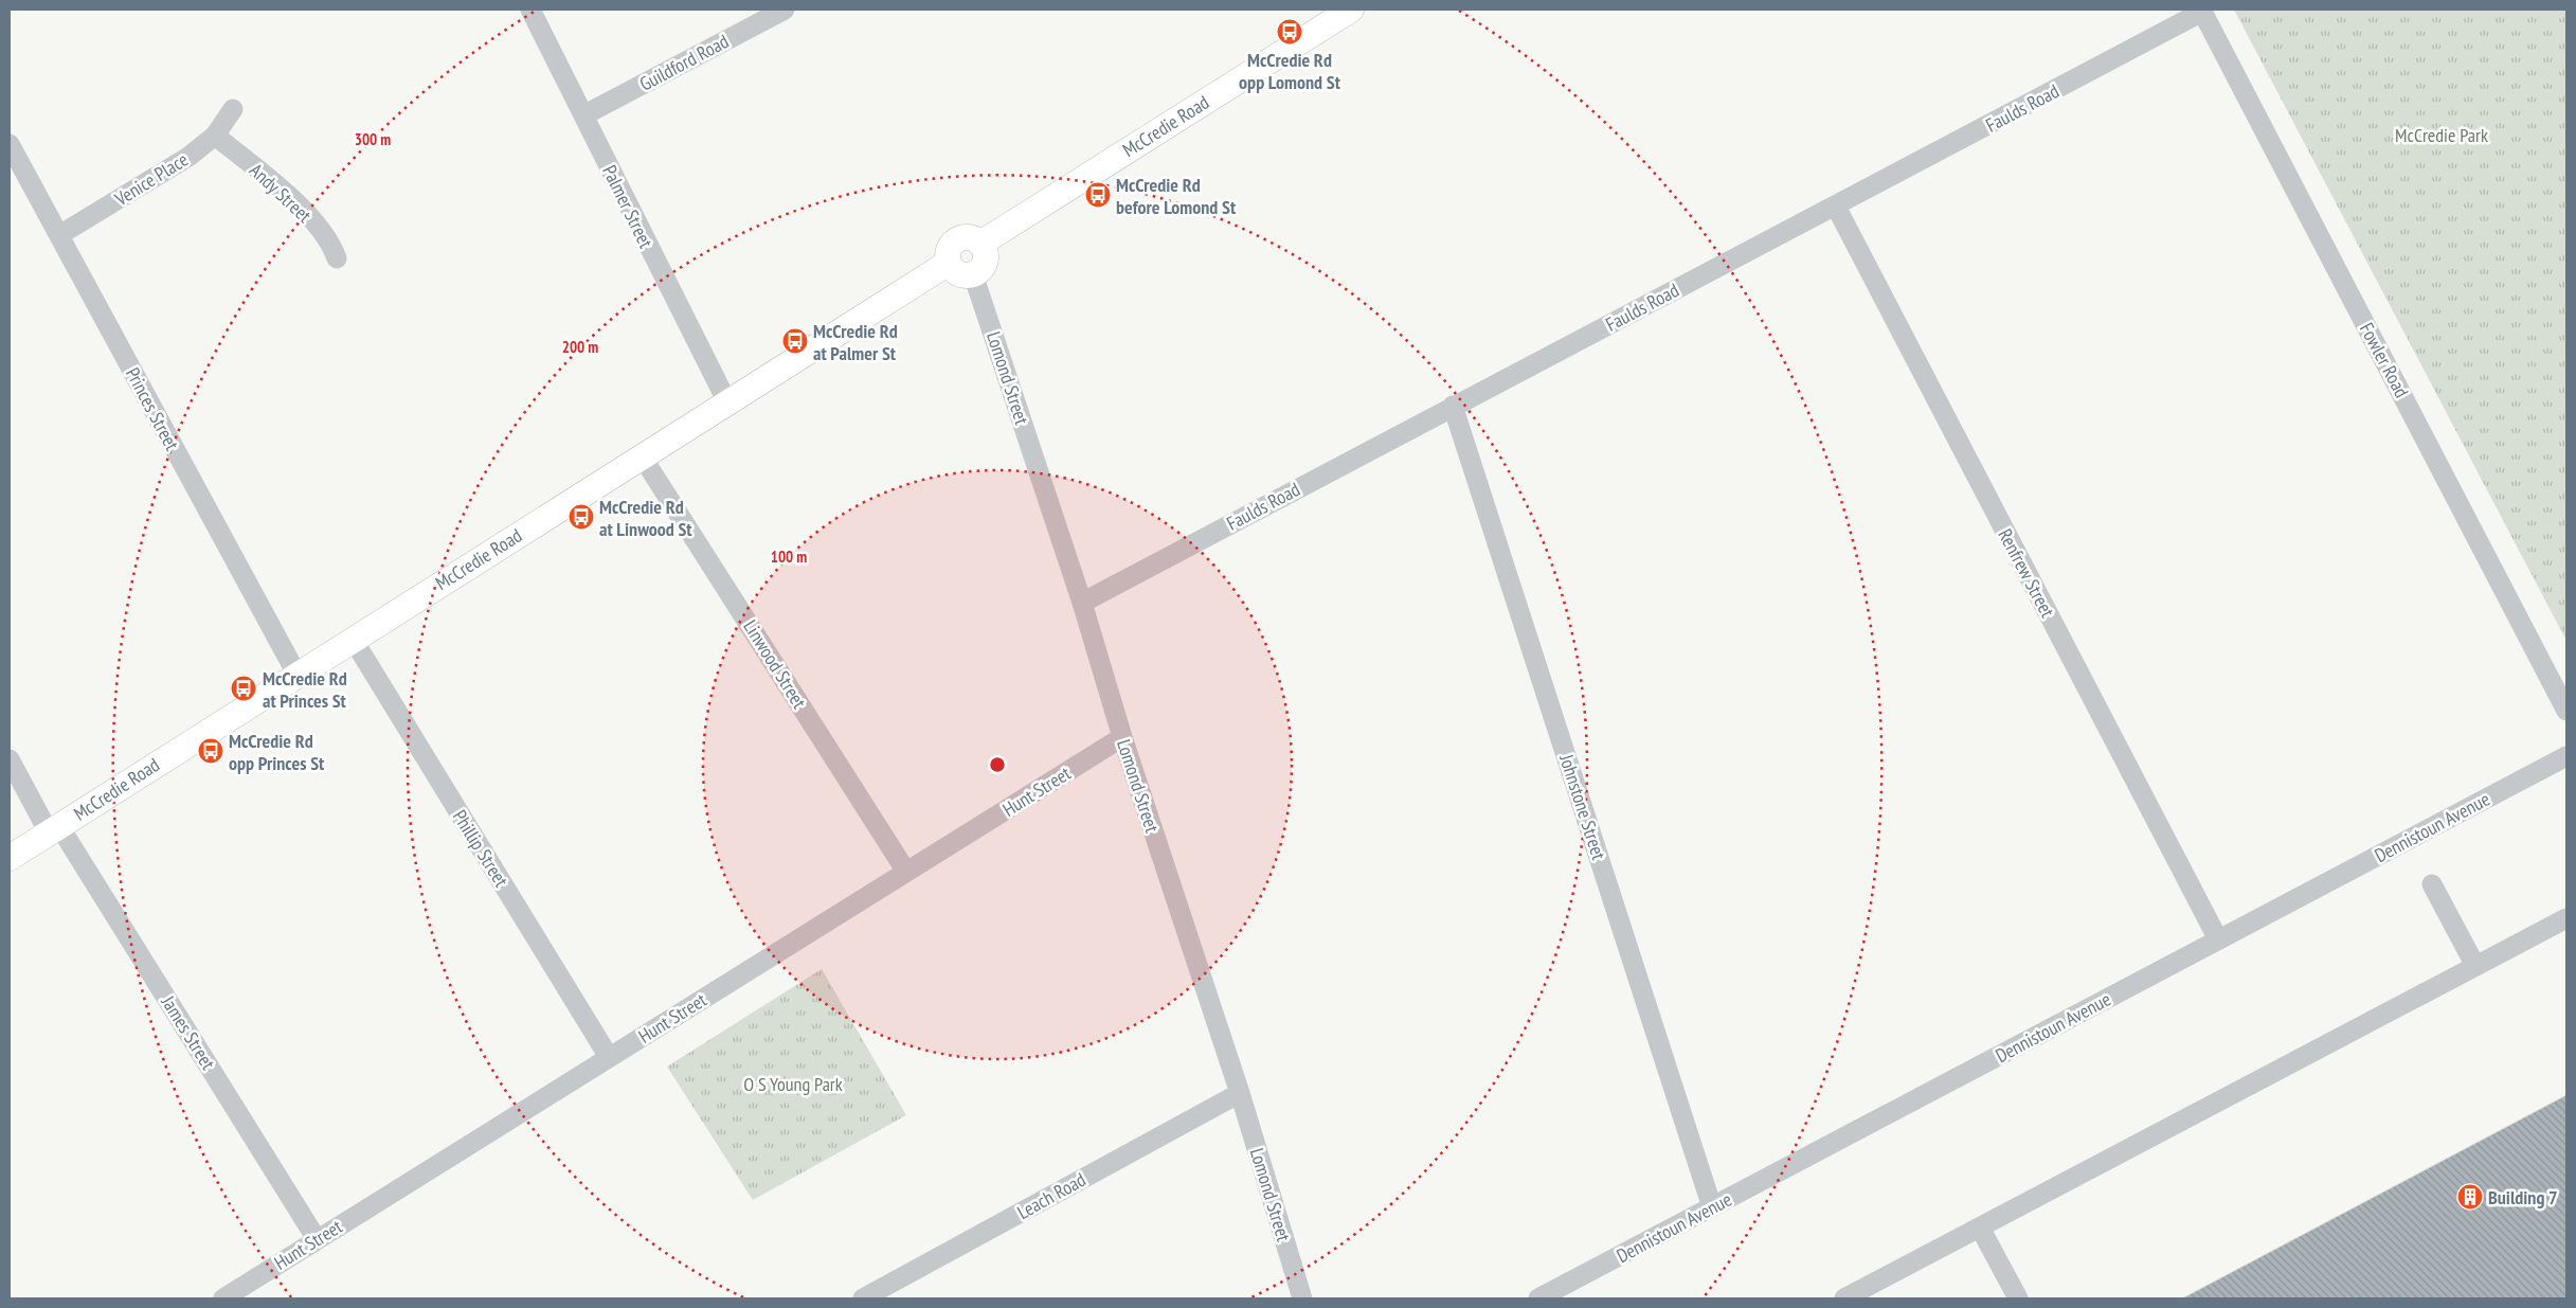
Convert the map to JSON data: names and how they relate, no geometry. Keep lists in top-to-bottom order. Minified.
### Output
{"streets":{"main road":["McCredie Road"],"street":["Guildford Road","Faulds Road","Venice Place","Andy Street","Palmer Street","Fowler Road","Lomond Street","Princes Street","Renfrew Street","Linwood Street","Hunt Street","Johnstone Street","Dennistoun Avenue","Phillip Street","James Street","Leach Road"]},"crossings":[["Guildford Road","Palmer Street"],["Faulds Road","Fowler Road"],["Faulds Road","Lomond Street"],["Faulds Road","Renfrew Street"],["Faulds Road","Johnstone Street"],["McCredie Road","Palmer Street"],["McCredie Road","Lomond Street"],["McCredie Road","Princes Street"],["McCredie Road","Linwood Street"],["McCredie Road","Phillip Street"],["McCredie Road","James Street"],["Venice Place","Andy Street"],["Venice Place","Princes Street"],["Lomond Street","Hunt Street"],["Lomond Street","Leach Road"],["Renfrew Street","Dennistoun Avenue"],["Linwood Street","Hunt Street"],["Hunt Street","Phillip Street"],["Hunt Street","James Street"],["Johnstone Street","Dennistoun Avenue"]],"parks":["McCredie Park","O S Young Park"],"places":{"bus stop":["McCredie Rd opp Lomond St","McCredie Rd before Lomond St","McCredie Rd at Palmer St","McCredie Rd at Linwood St","McCredie Rd at Princes St","McCredie Rd opp Princes St"],"building":["Building 7"]},"rings":["300 m","200 m","100 m"]}
